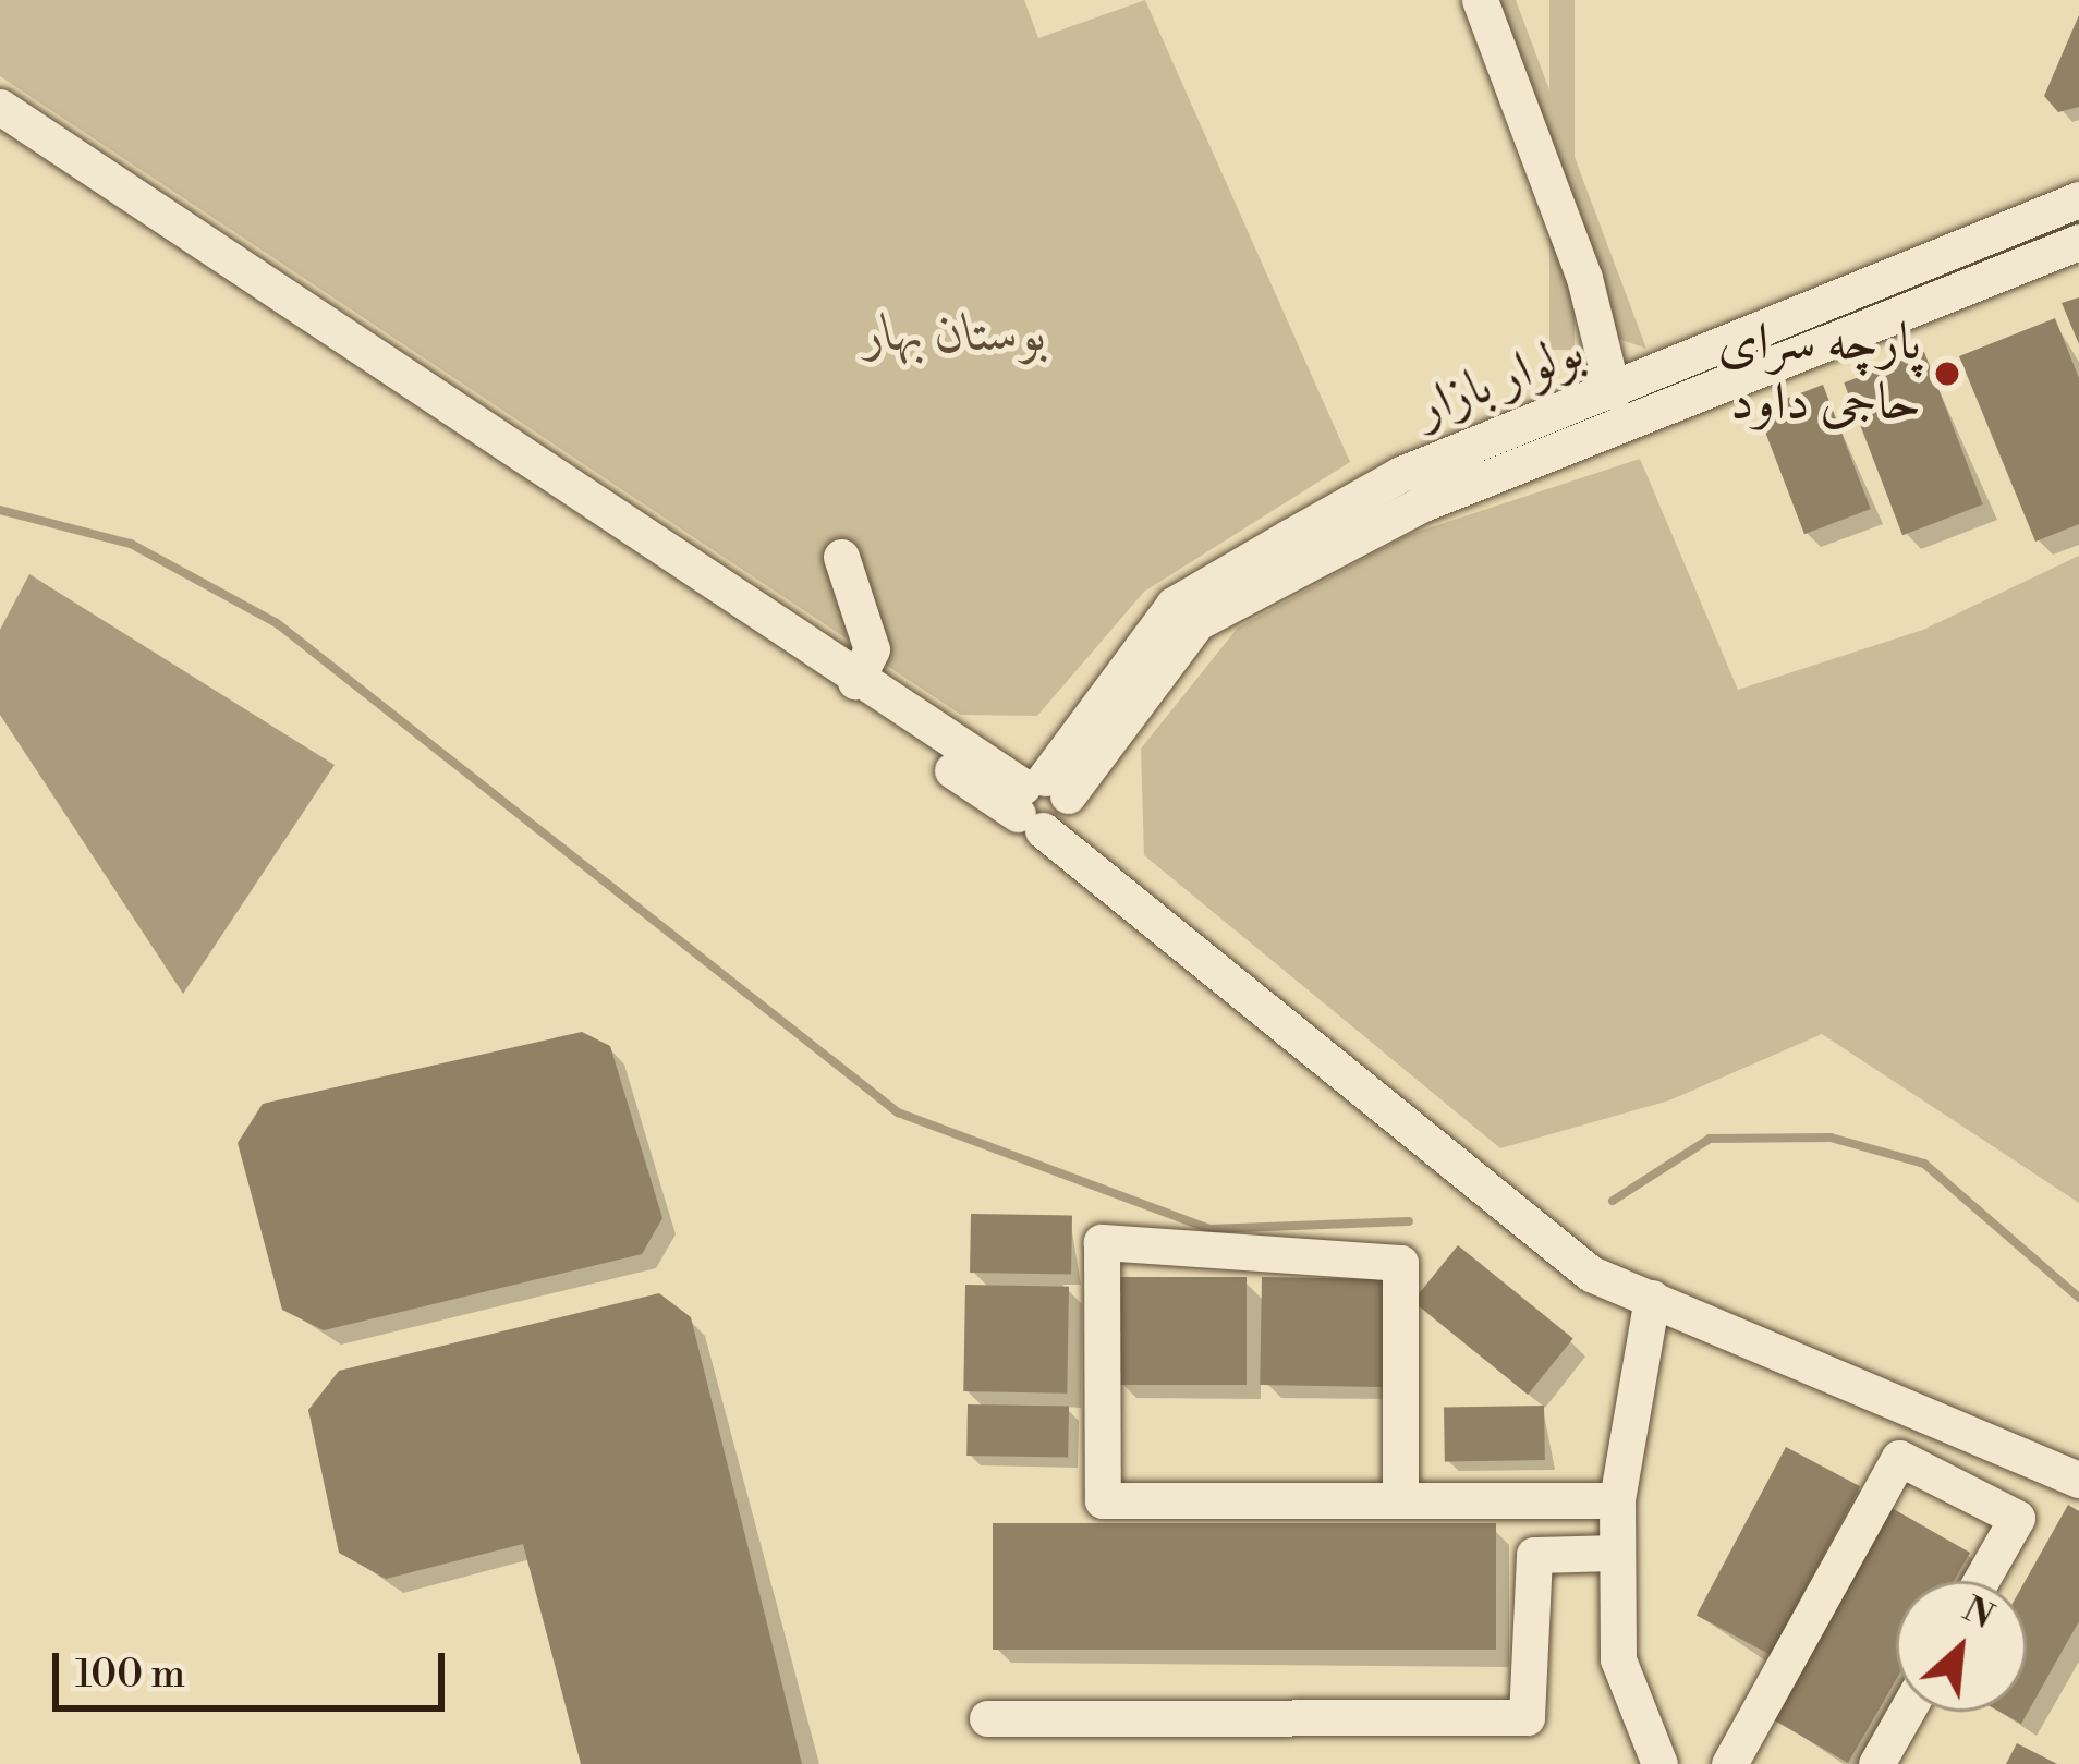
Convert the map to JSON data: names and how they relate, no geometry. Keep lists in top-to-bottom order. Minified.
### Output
{"streets":{"street":["بولوار بازار"]},"parks":["بوستان بهار"],"places":["پارچه سرای حاجی داود"],"scale_bar":"100 m","north":"top right"}
